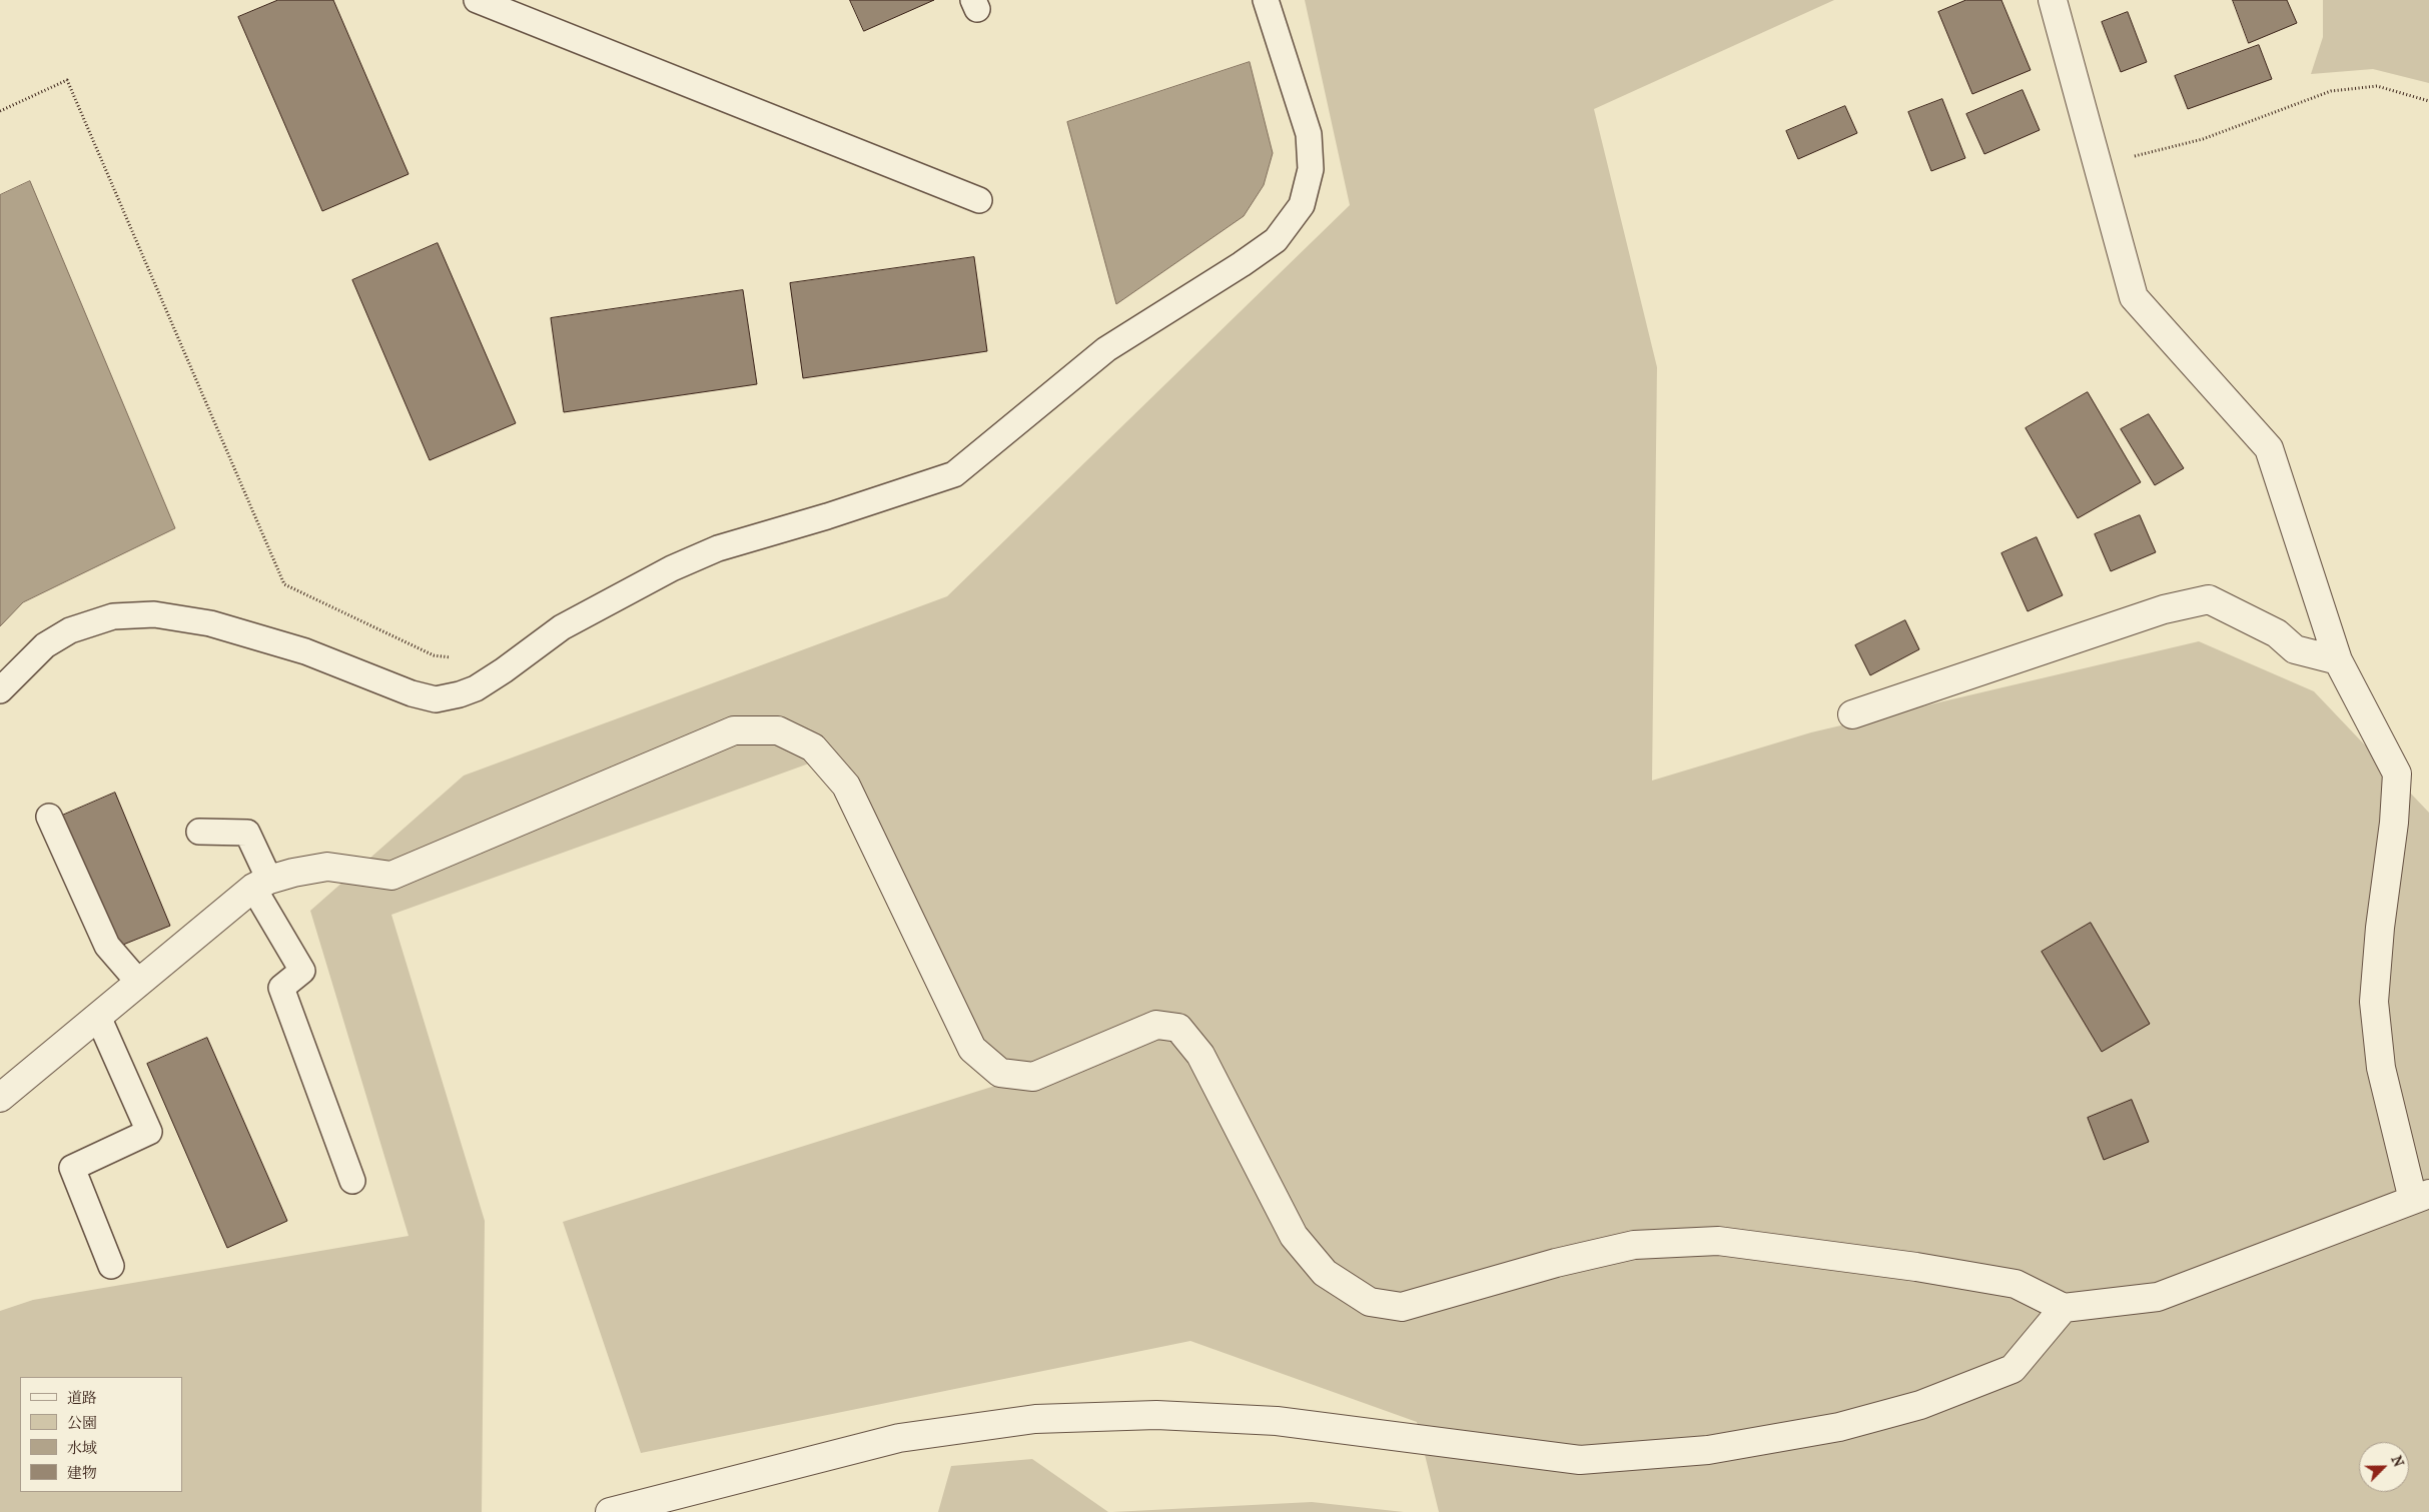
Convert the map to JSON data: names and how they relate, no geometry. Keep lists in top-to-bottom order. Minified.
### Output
{"legend":["道路","公園","水域","建物"],"north":"top right"}
